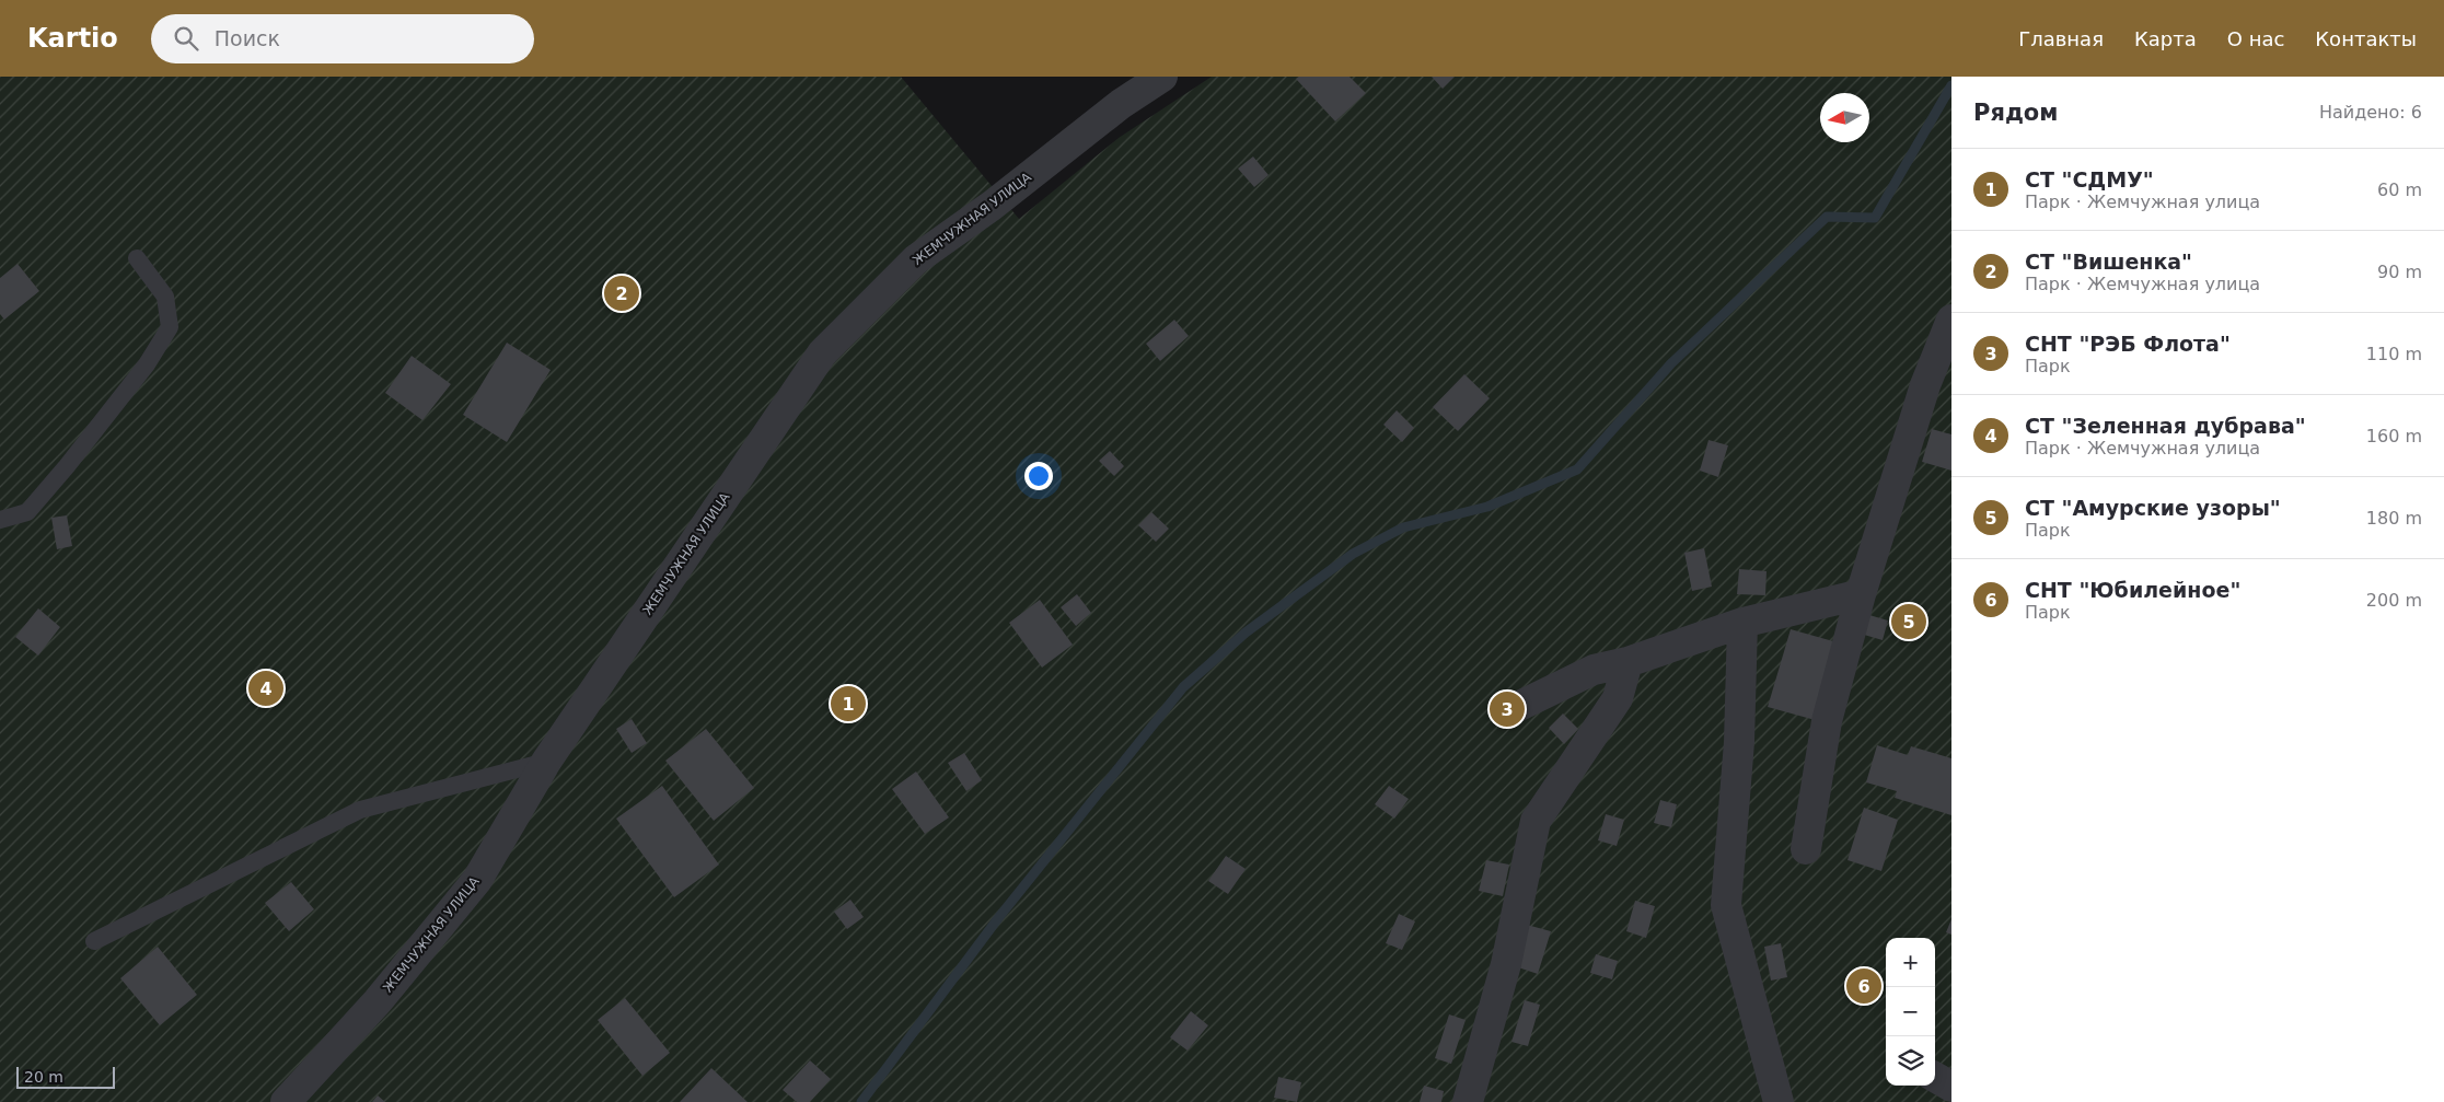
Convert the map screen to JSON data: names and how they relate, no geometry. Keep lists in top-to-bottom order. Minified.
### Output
{"streets":{"street":["ЖЕМЧУЖНАЯ УЛИЦА"]},"scale_bar":"20 m","north":"left","page":{"header":"Kartio","search":"Поиск","nav":["Главная","Карта","О нас","Контакты"],"heading":["Рядом","Найдено: 6"],"list":[{"mark":"1","name":"СТ \"СДМУ\"","note":"Парк · Жемчужная улица","value":"60 m"},{"mark":"2","name":"СТ \"Вишенка\"","note":"Парк · Жемчужная улица","value":"90 m"},{"mark":"3","name":"СНТ \"РЭБ Флота\"","note":"Парк","value":"110 m"},{"mark":"4","name":"СТ \"Зеленная дубрава\"","note":"Парк · Жемчужная улица","value":"160 m"},{"mark":"5","name":"СТ \"Амурские узоры\"","note":"Парк","value":"180 m"},{"mark":"6","name":"СНТ \"Юбилейное\"","note":"Парк","value":"200 m"}],"pins":["2","5","4","1","3","6"],"map_buttons":["+","−"],"scale":"20 m"}}
